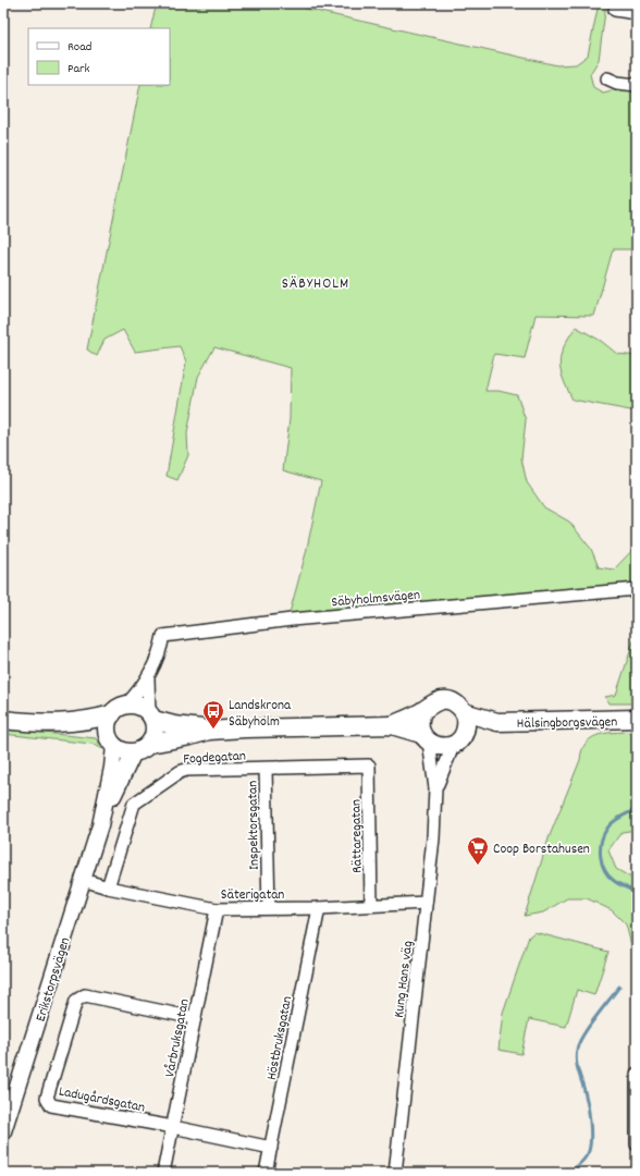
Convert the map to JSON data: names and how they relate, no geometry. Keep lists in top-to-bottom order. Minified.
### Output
{"streets":{"main road":["Hälsingborgsvägen"],"street":["Säbyholmsvägen","Fogdegatan","Inspektorsgatan","Rättaregatan","Säterigatan","Erikstorpsvägen","Kung Hans väg","Vårbruksgatan","Höstbruksgatan","Ladugårdsgatan"]},"crossings":[["Säbyholmsvägen","Erikstorpsvägen"],["Hälsingborgsvägen","Kung Hans väg"],["Fogdegatan","Inspektorsgatan"],["Fogdegatan","Rättaregatan"],["Fogdegatan","Säterigatan"],["Inspektorsgatan","Säterigatan"],["Rättaregatan","Säterigatan"],["Säterigatan","Erikstorpsvägen"],["Säterigatan","Kung Hans väg"],["Säterigatan","Vårbruksgatan"],["Säterigatan","Höstbruksgatan"],["Vårbruksgatan","Ladugårdsgatan"],["Höstbruksgatan","Ladugårdsgatan"]],"districts":["SÄBYHOLM"],"places":{"bus stop":["Landskrona Säbyholm"],"supermarket":["Coop Borstahusen"]},"legend":["Road","Park"]}
